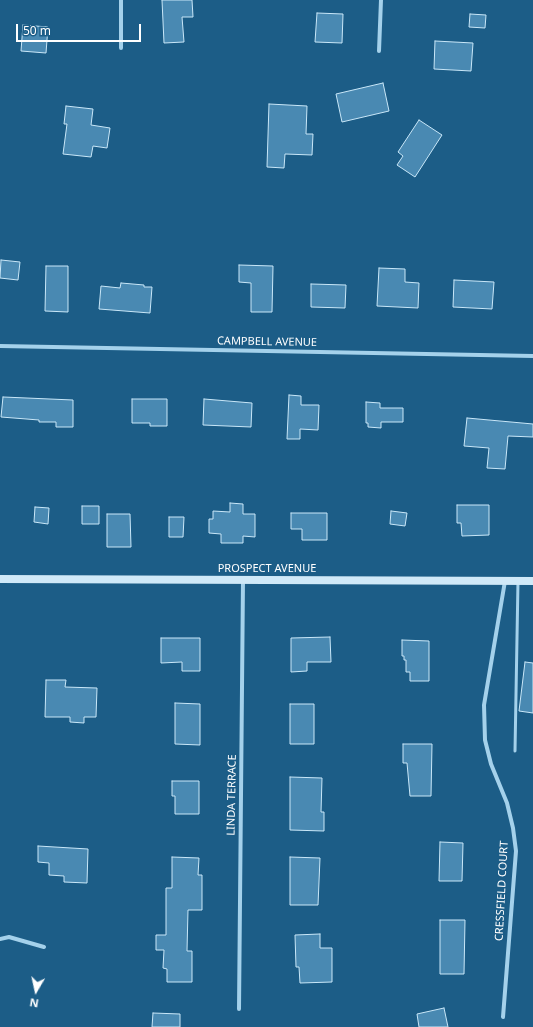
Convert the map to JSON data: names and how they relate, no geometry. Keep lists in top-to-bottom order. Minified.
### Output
{"streets":{"main road":["PROSPECT AVENUE"],"street":["CAMPBELL AVENUE","LINDA TERRACE","CRESSFIELD COURT"]},"crossings":[["PROSPECT AVENUE","LINDA TERRACE"],["PROSPECT AVENUE","CRESSFIELD COURT"]],"scale_bar":"50 m","north":"bottom"}
